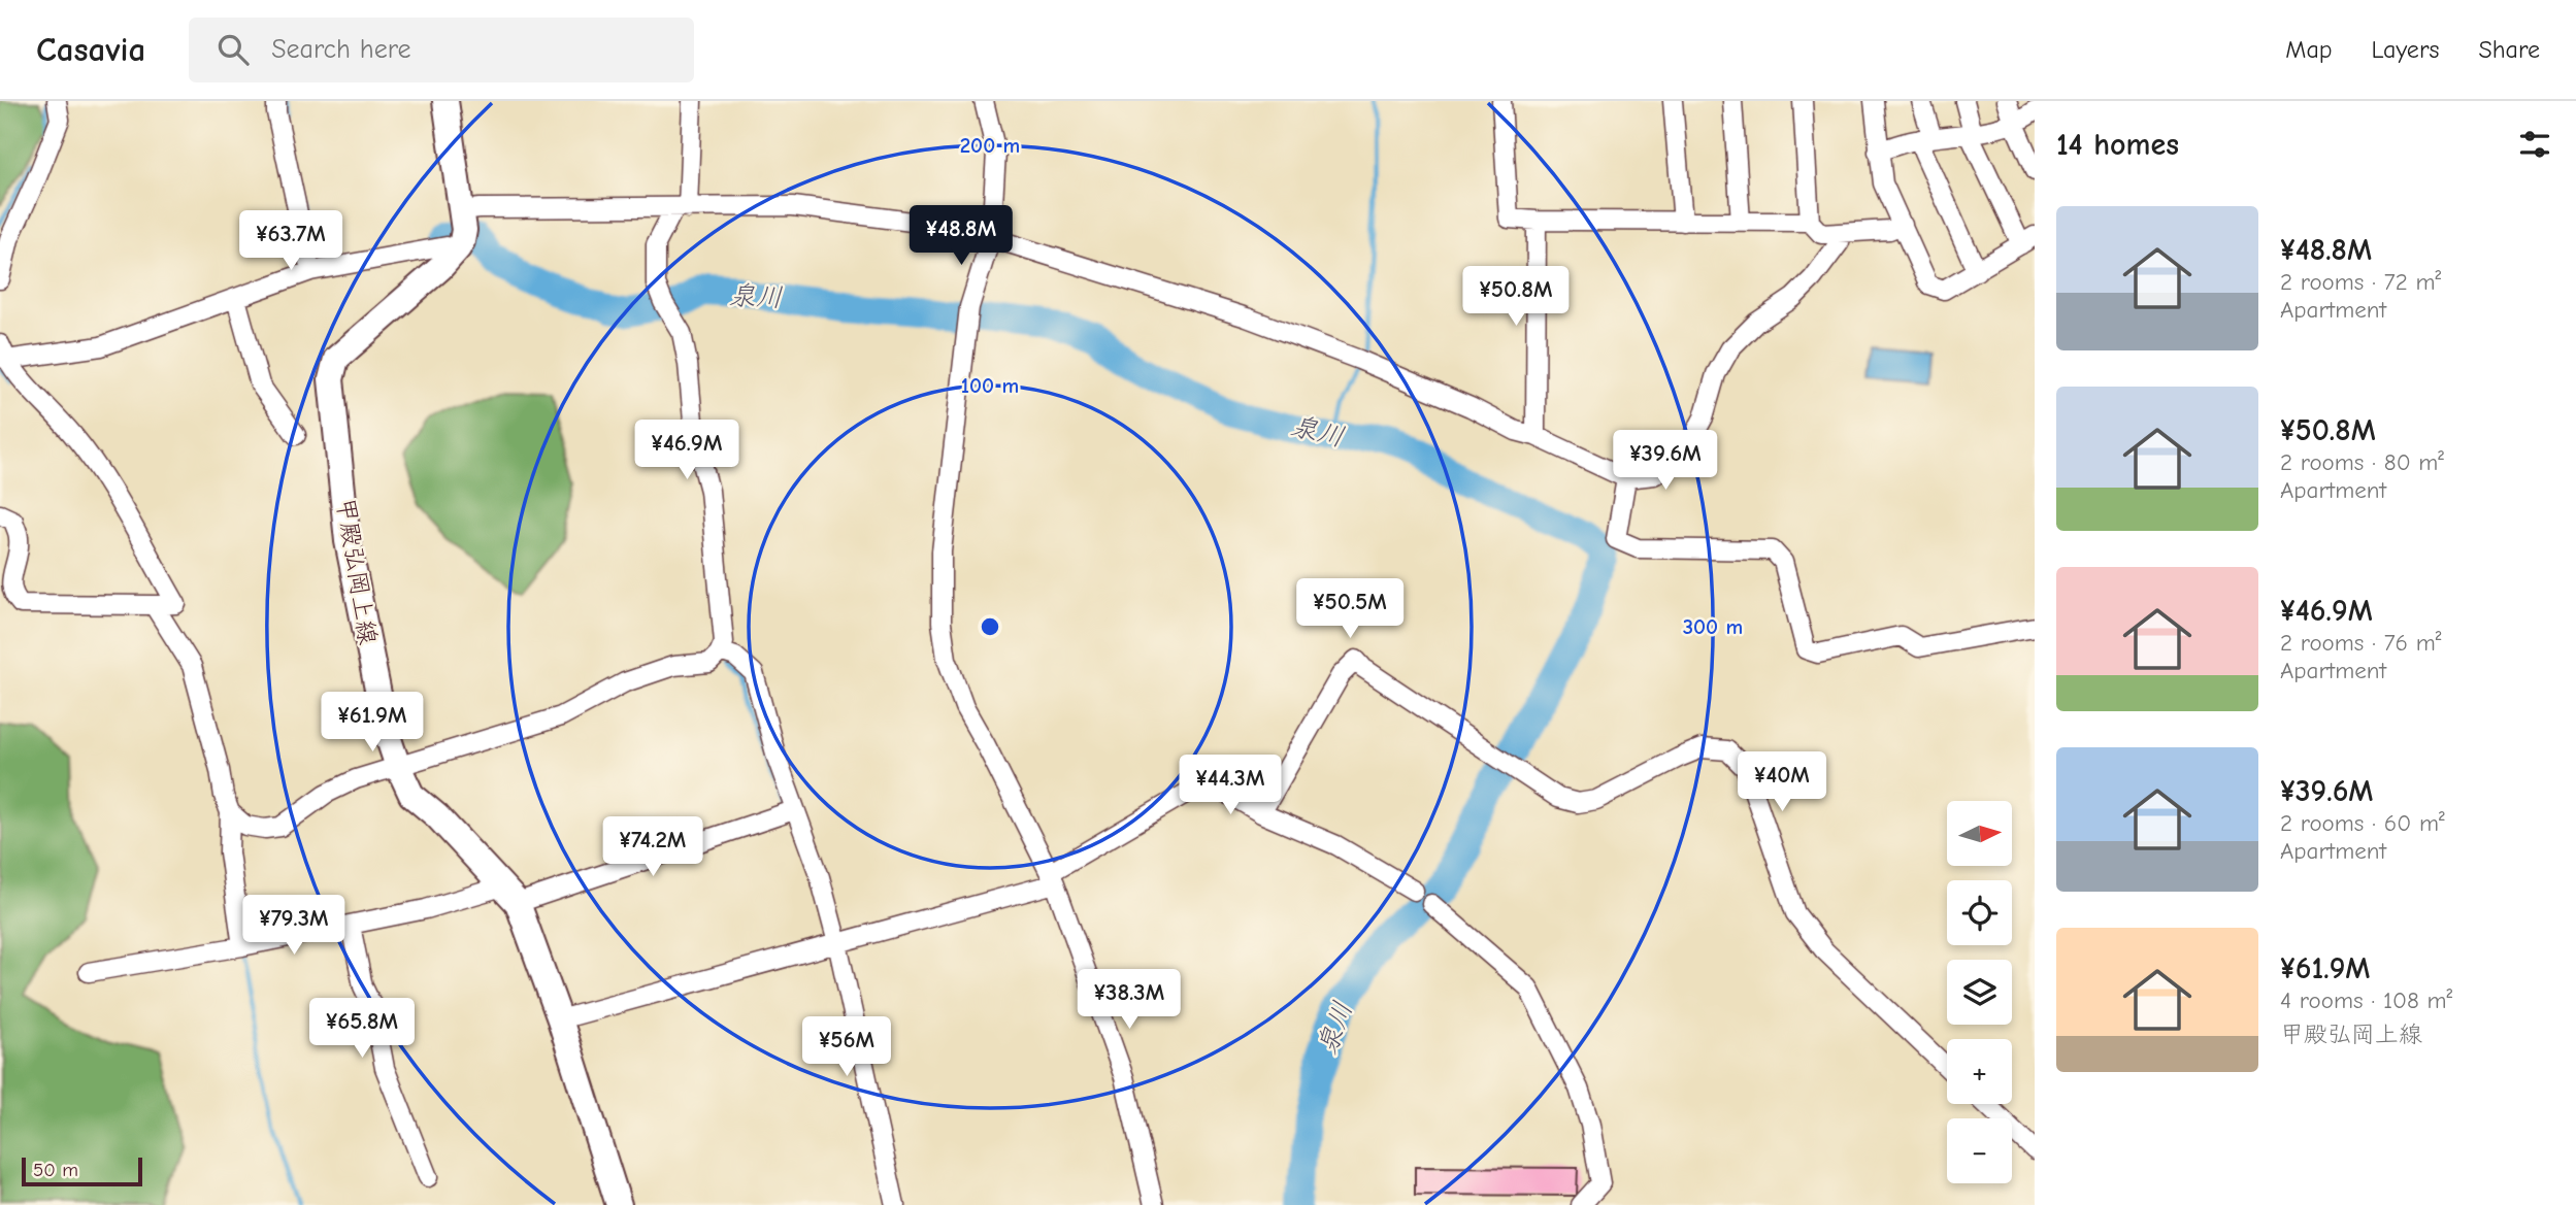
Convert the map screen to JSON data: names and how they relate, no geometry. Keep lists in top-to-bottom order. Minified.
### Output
{"streets":{"main road":["甲殿弘岡上線"]},"water":["泉川"],"scale_bar":"50 m","north":"right","page":{"header":"Casavia","search":"Search here","nav":["Map","Layers","Share"],"heading":"14 homes","list":[{"name":"¥48.8M","note":"2 rooms · 72 m² · Apartment"},{"name":"¥50.8M","note":"2 rooms · 80 m² · Apartment"},{"name":"¥46.9M","note":"2 rooms · 76 m² · Apartment"},{"name":"¥39.6M","note":"2 rooms · 60 m² · Apartment"},{"name":"¥61.9M","note":"4 rooms · 108 m² · 甲殿弘岡上線"}],"price":["¥48.8M","¥63.7M","¥50.8M","¥46.9M","¥39.6M","¥50.5M","¥61.9M","¥40M","¥44.3M","¥74.2M","¥79.3M","¥38.3M","¥65.8M","¥56M"],"map_buttons":["+","−"],"scale":"50 m"},"rings":["200 m","100 m","300 m"]}
